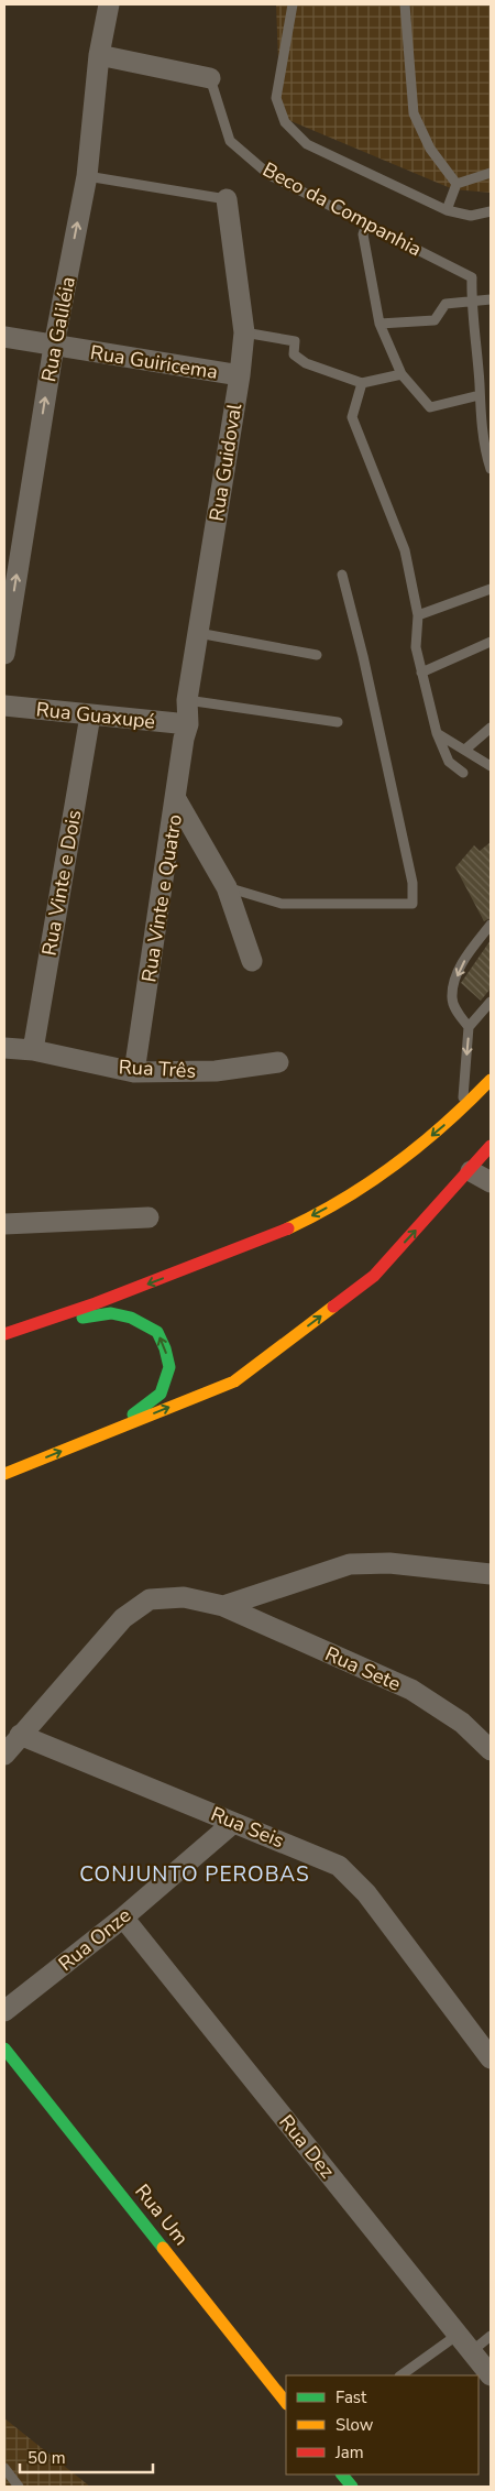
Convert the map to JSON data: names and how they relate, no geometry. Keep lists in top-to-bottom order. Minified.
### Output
{"streets":{"main road":["Rua Um"],"street":["Beco da Companhia","Rua Galiléia","Rua Guiricema","Rua Guidoval","Rua Guaxupé","Rua Vinte e Dois","Rua Vinte e Quatro","Rua Três","Rua Sete","Rua Seis","Rua Onze","Rua Dez"]},"crossings":[["Beco da Companhia","Rua Galiléia"],["Rua Galiléia","Rua Guiricema"],["Rua Guiricema","Rua Guidoval"],["Rua Guidoval","Rua Guaxupé"],["Rua Guidoval","Rua Vinte e Quatro"],["Rua Guaxupé","Rua Vinte e Dois"],["Rua Guaxupé","Rua Vinte e Quatro"],["Rua Vinte e Dois","Rua Três"],["Rua Vinte e Quatro","Rua Três"],["Rua Sete","Rua Seis"],["Rua Seis","Rua Onze"],["Rua Onze","Rua Dez"]],"one_way":["Rua Galiléia"],"districts":["CONJUNTO PEROBAS"],"legend":["Fast","Slow","Jam"],"scale_bar":"50 m"}
